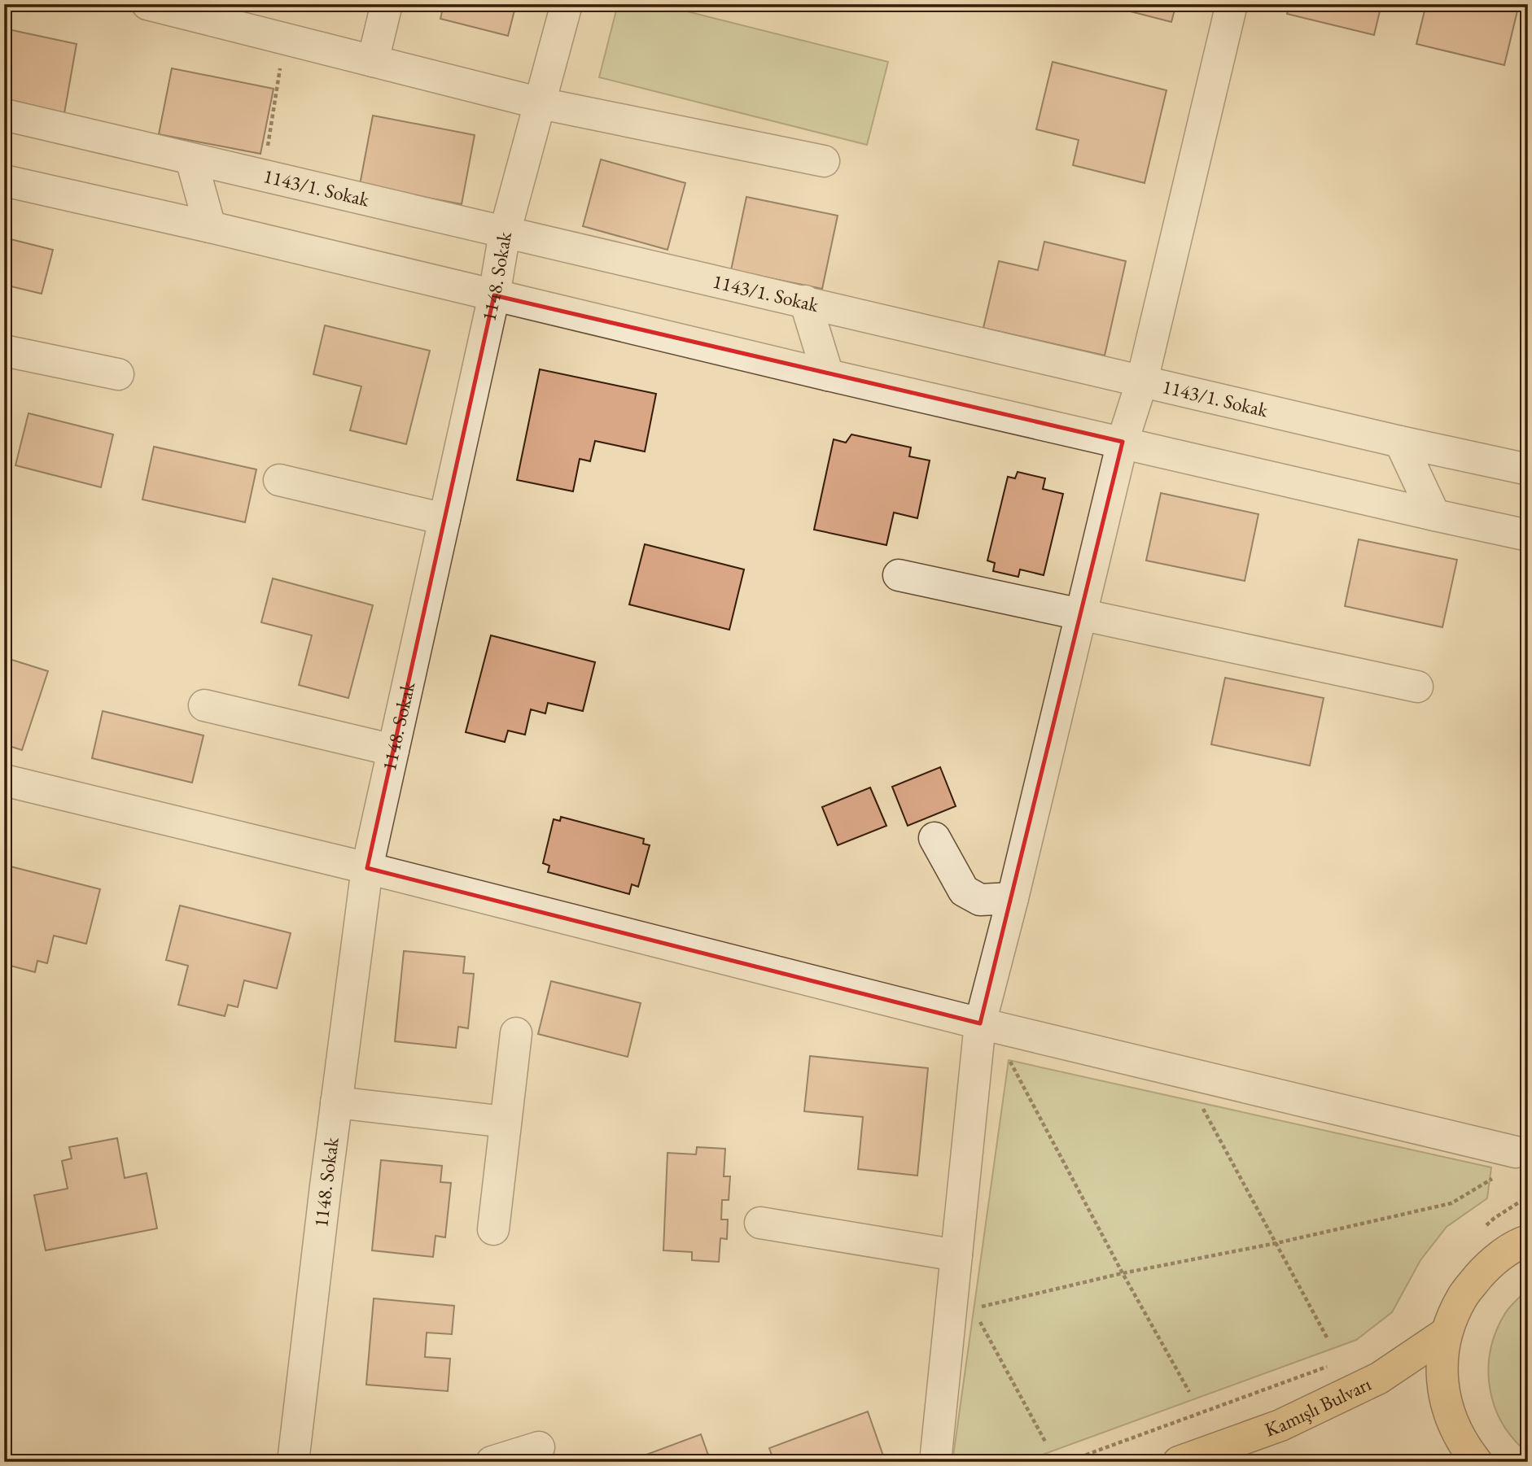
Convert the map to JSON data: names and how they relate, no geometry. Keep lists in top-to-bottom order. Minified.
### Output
{"streets":{"highway":["Kamışlı Bulvarı"],"street":["1143/1. Sokak","1148. Sokak"]},"crossings":[["1143/1. Sokak","1148. Sokak"]]}
